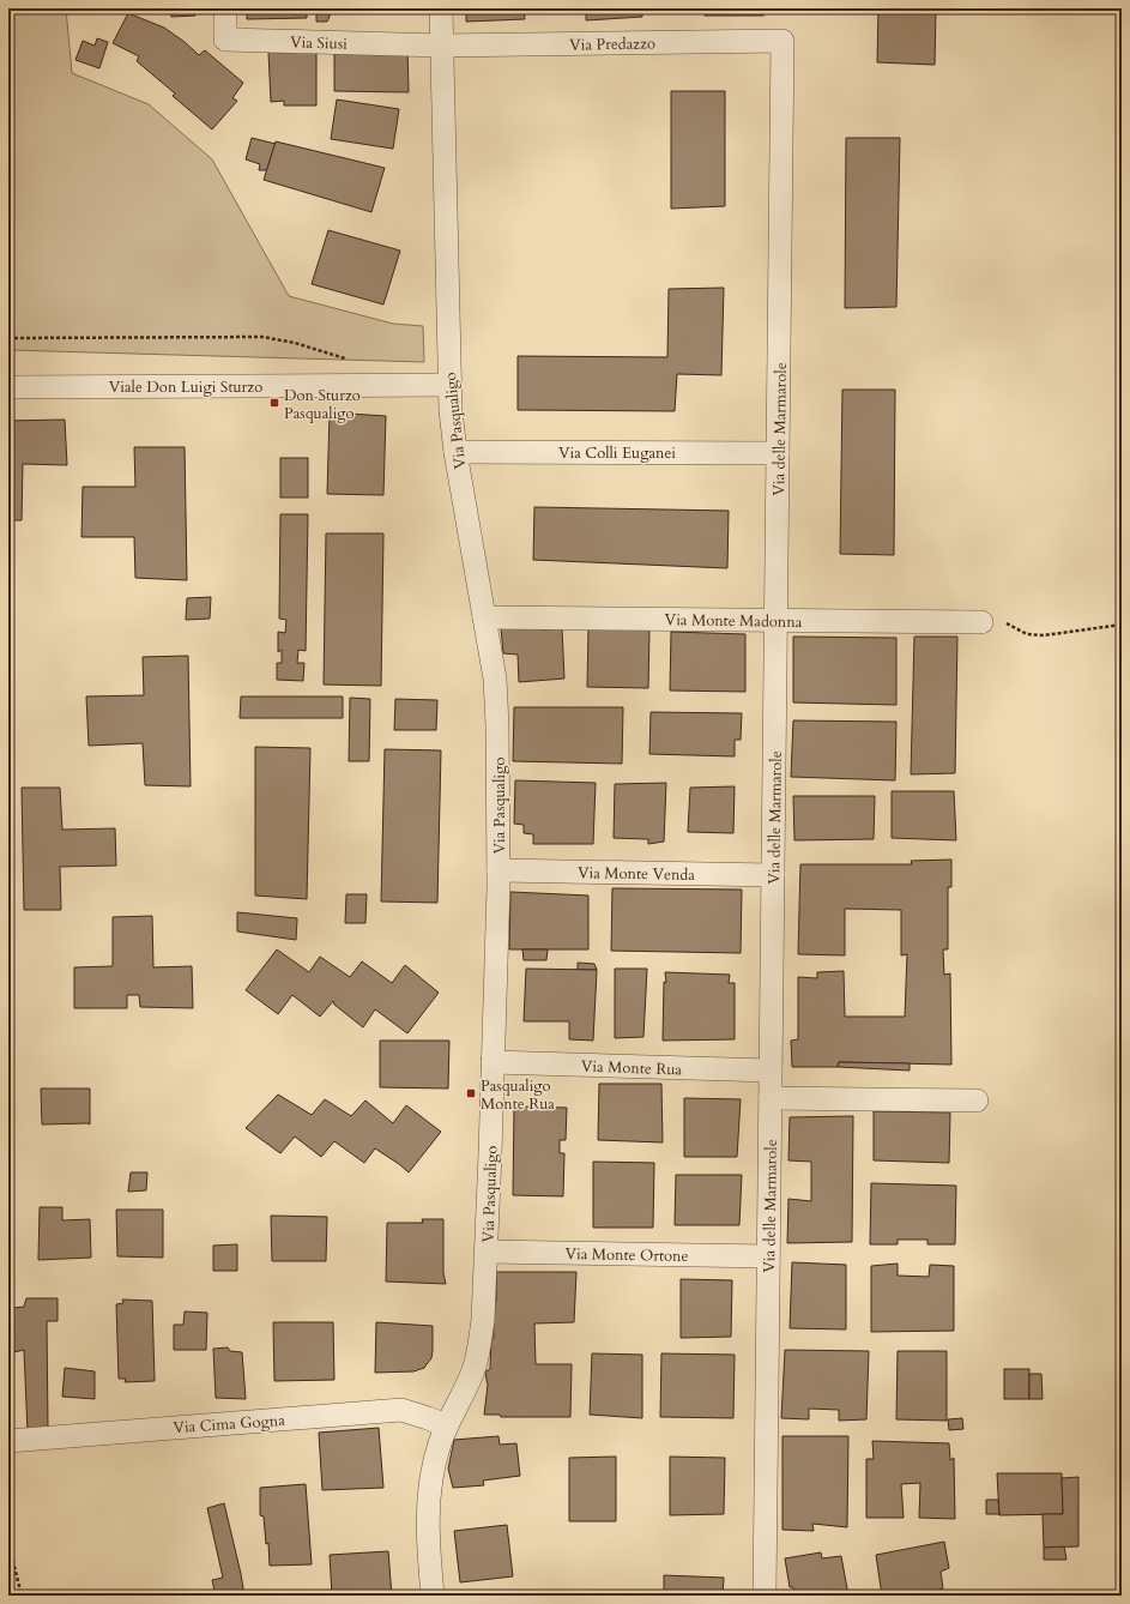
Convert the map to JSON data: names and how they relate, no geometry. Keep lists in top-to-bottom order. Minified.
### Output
{"streets":{"street":["Via Siusi","Via Predazzo","Viale Don Luigi Sturzo","Via Pasqualigo","Via delle Marmarole","Via Colli Euganei","Via Monte Madonna","Via Monte Venda","Via Monte Rua","Via Monte Ortone","Via Cima Gogna"]},"crossings":[["Via Siusi","Via Predazzo"],["Via Siusi","Via Pasqualigo"],["Via Predazzo","Via Pasqualigo"],["Via Predazzo","Via delle Marmarole"],["Viale Don Luigi Sturzo","Via Pasqualigo"],["Via Pasqualigo","Via Colli Euganei"],["Via Pasqualigo","Via Monte Madonna"],["Via Pasqualigo","Via Monte Venda"],["Via Pasqualigo","Via Monte Rua"],["Via Pasqualigo","Via Monte Ortone"],["Via Pasqualigo","Via Cima Gogna"],["Via delle Marmarole","Via Colli Euganei"],["Via delle Marmarole","Via Monte Madonna"],["Via delle Marmarole","Via Monte Venda"],["Via delle Marmarole","Via Monte Rua"],["Via delle Marmarole","Via Monte Ortone"]],"places":{"transit":["Don Sturzo Pasqualigo","Pasqualigo Monte Rua"]}}
